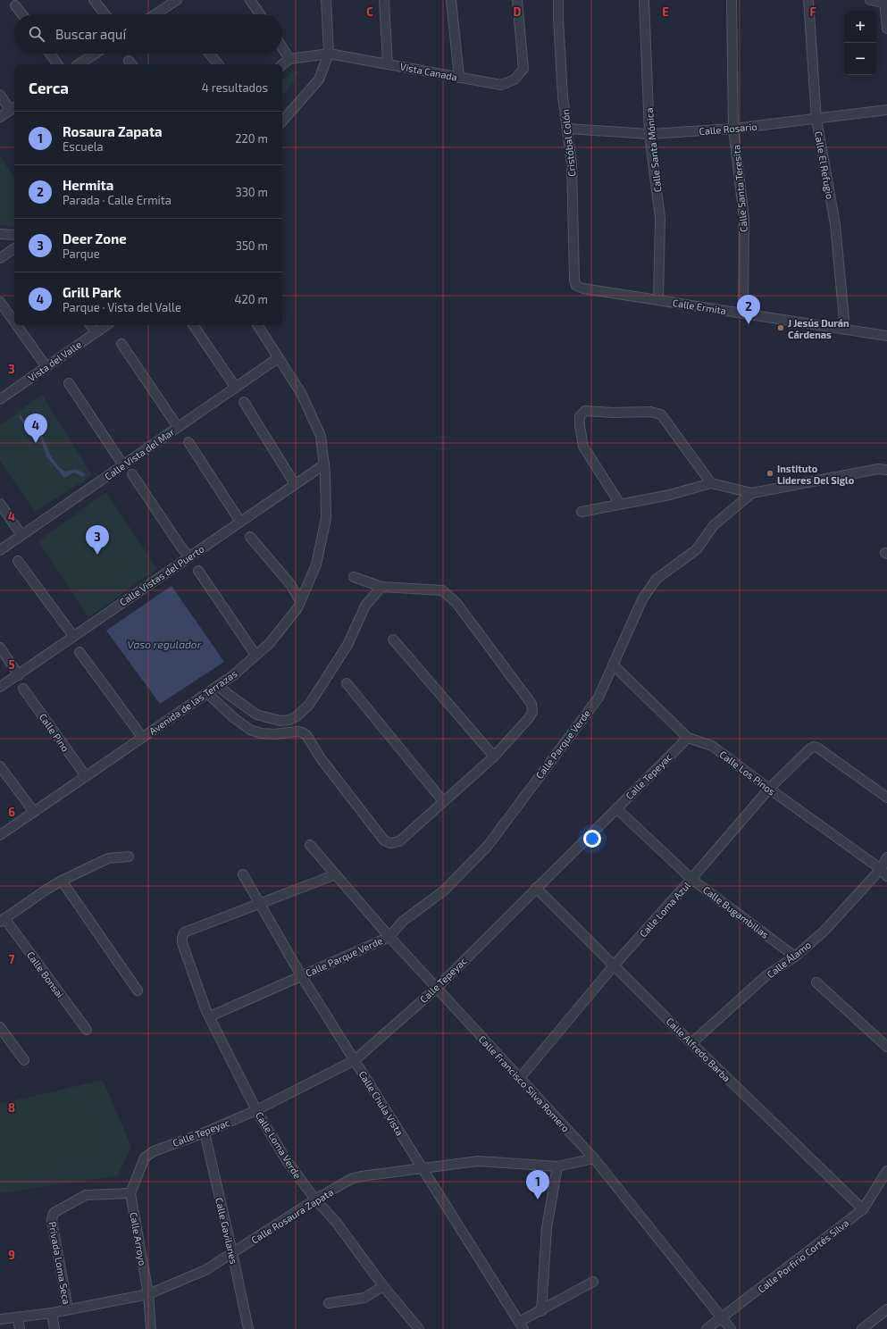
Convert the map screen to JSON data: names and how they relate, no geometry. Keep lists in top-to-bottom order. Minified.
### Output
{"streets":{"street":["Vista Canada","Calle Rosario","Cristóbal Colón","Calle Santa Mónica","Calle El Refugio","Calle Santa Teresita","Calle Ermita","Vista del Valle","Calle Vista del Mar","Calle Vistas del Puerto","Avenida de las Terrazas","Calle Pino","Calle Parque Verde","Calle Los Pinos","Calle Tepeyac","Calle Loma Azul","Calle Bugambilias","Calle Álamo","Calle Bonsai","Calle Alfredo Barba","Calle Francisco Silva Romero","Calle Chula Vista","Calle Loma Verde","Calle Rosaura Zapata","Calle Gavilanes","Calle Arroyo","Calle Porfirio Cortés Silva","Privada Loma Seca"]},"crossings":[["Calle Rosario","Cristóbal Colón"],["Calle Rosario","Calle Santa Mónica"],["Calle Rosario","Calle El Refugio"],["Calle Rosario","Calle Santa Teresita"],["Cristóbal Colón","Calle Ermita"],["Calle Santa Mónica","Calle Ermita"],["Calle El Refugio","Calle Ermita"],["Calle Santa Teresita","Calle Ermita"],["Calle Vista del Mar","Avenida de las Terrazas"],["Calle Vistas del Puerto","Avenida de las Terrazas"],["Avenida de las Terrazas","Calle Pino"],["Calle Parque Verde","Calle Los Pinos"],["Calle Parque Verde","Calle Francisco Silva Romero"],["Calle Parque Verde","Calle Chula Vista"],["Calle Parque Verde","Calle Loma Verde"],["Calle Los Pinos","Calle Tepeyac"],["Calle Los Pinos","Calle Loma Azul"],["Calle Los Pinos","Calle Álamo"],["Calle Tepeyac","Calle Bugambilias"],["Calle Tepeyac","Calle Alfredo Barba"],["Calle Tepeyac","Calle Francisco Silva Romero"],["Calle Tepeyac","Calle Chula Vista"],["Calle Tepeyac","Calle Loma Verde"],["Calle Tepeyac","Calle Gavilanes"],["Calle Tepeyac","Calle Arroyo"],["Calle Tepeyac","Privada Loma Seca"],["Calle Loma Azul","Calle Bugambilias"],["Calle Loma Azul","Calle Alfredo Barba"],["Calle Loma Azul","Calle Francisco Silva Romero"],["Calle Bugambilias","Calle Álamo"],["Calle Álamo","Calle Alfredo Barba"],["Calle Alfredo Barba","Calle Porfirio Cortés Silva"],["Calle Francisco Silva Romero","Calle Rosaura Zapata"],["Calle Francisco Silva Romero","Calle Porfirio Cortés Silva"],["Calle Chula Vista","Calle Loma Verde"],["Calle Chula Vista","Calle Rosaura Zapata"],["Calle Loma Verde","Calle Rosaura Zapata"],["Calle Rosaura Zapata","Calle Gavilanes"],["Calle Rosaura Zapata","Calle Arroyo"],["Calle Rosaura Zapata","Privada Loma Seca"],["Calle Arroyo","Privada Loma Seca"]],"water":["Vaso regulador"],"places":["J Jesús Durán Cárdenas","Instituto Lideres Del Siglo"],"page":{"map_buttons":["+","−"],"search":"Buscar aquí","heading":["Cerca","4 resultados"],"list":[{"mark":"1","name":"Rosaura Zapata","note":"Escuela","value":"220 m"},{"mark":"2","name":"Hermita","note":"Parada · Calle Ermita","value":"330 m"},{"mark":"3","name":"Deer Zone","note":"Parque","value":"350 m"},{"mark":"4","name":"Grill Park","note":"Parque · Vista del Valle","value":"420 m"}],"pins":["2","4","3","1"]},"grid":{"columns":["C","D","E","F"],"rows":["3","4","5","6","7","8","9"]}}
